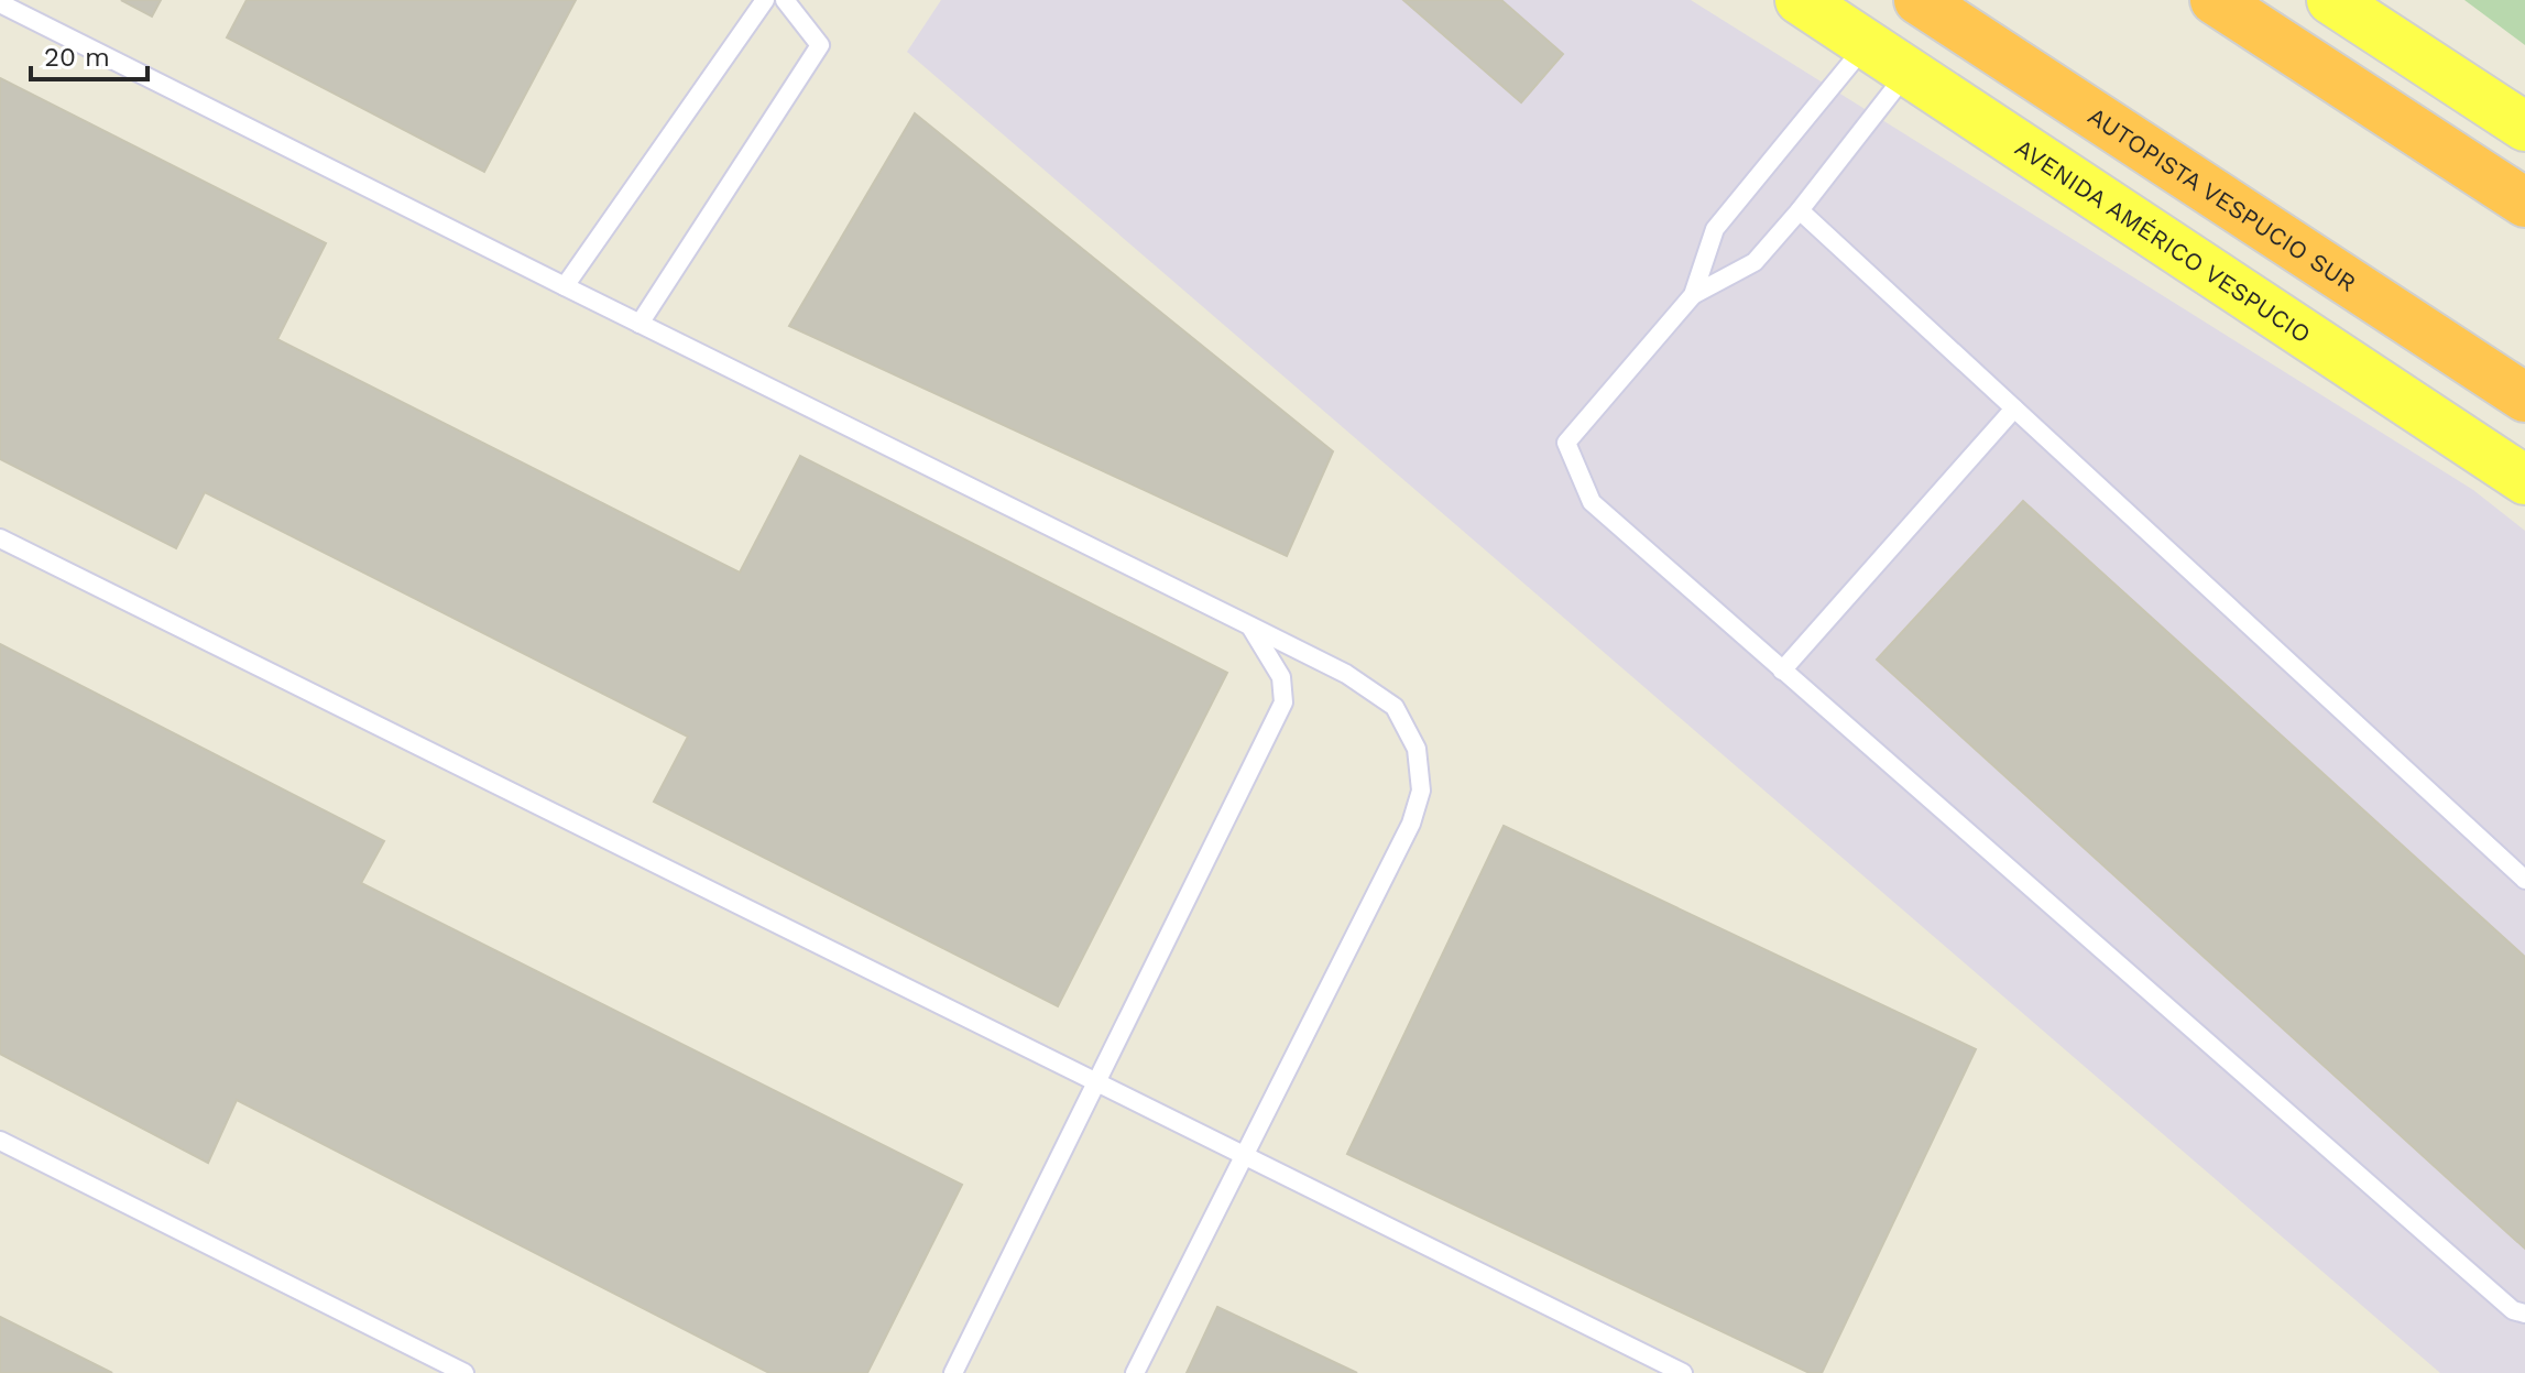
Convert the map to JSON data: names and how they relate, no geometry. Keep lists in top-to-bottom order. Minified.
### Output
{"streets":{"highway":["AUTOPISTA VESPUCIO SUR"],"main road":["AVENIDA AMÉRICO VESPUCIO"]},"scale_bar":"20 m"}
